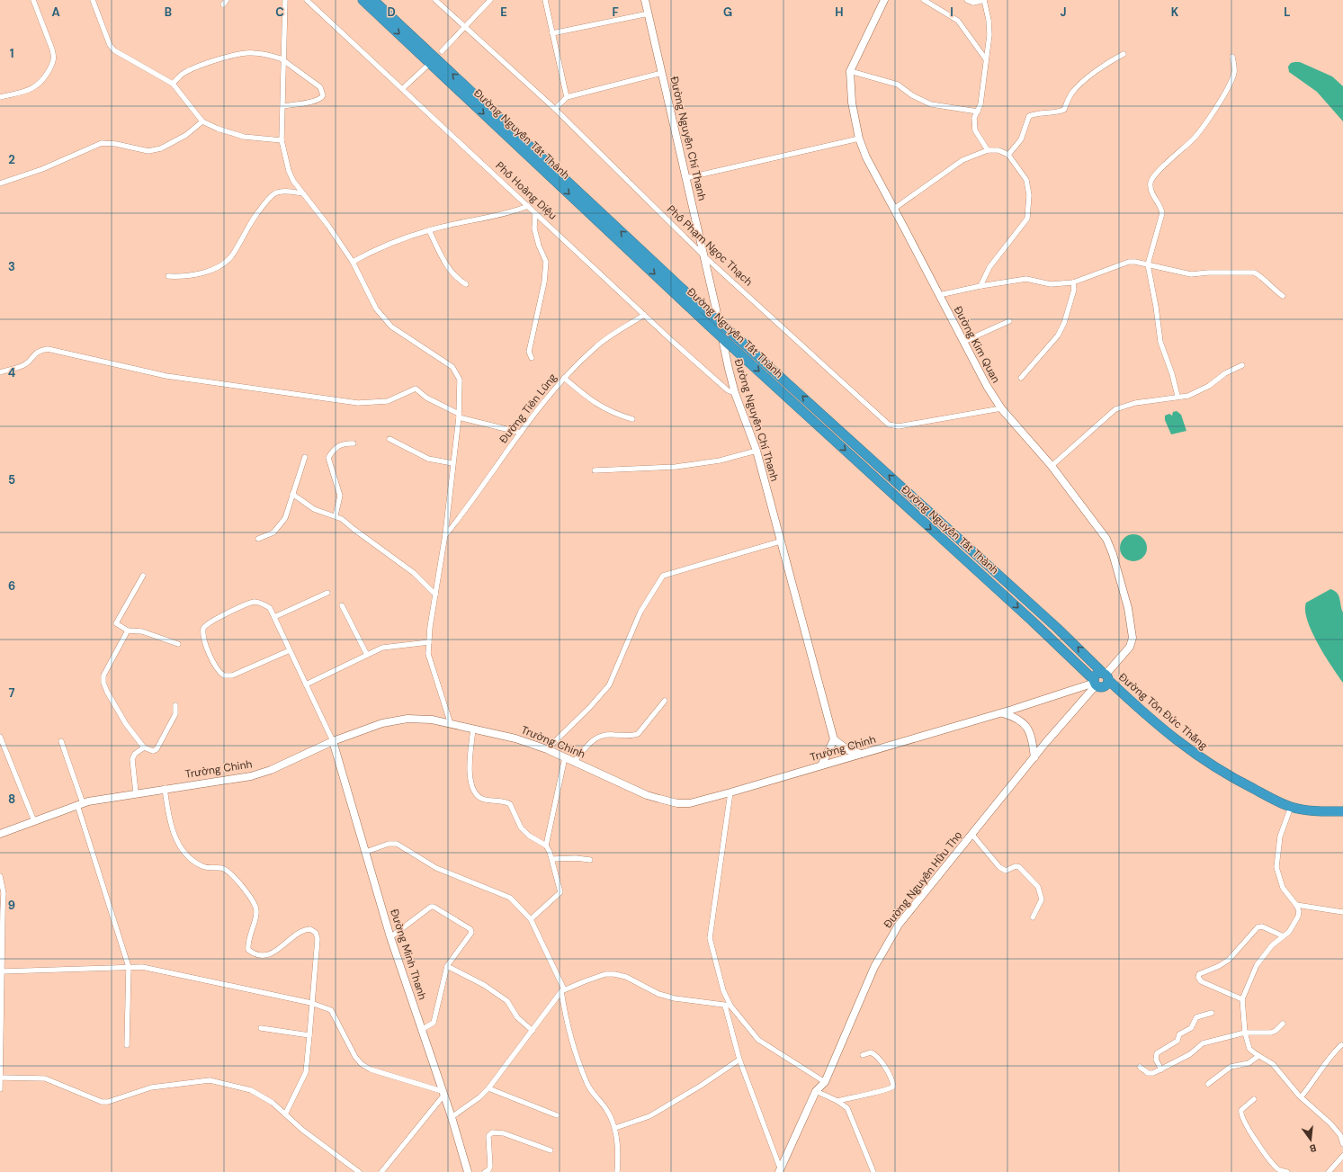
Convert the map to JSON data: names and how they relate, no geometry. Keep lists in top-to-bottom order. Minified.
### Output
{"streets":{"highway":["Đường Nguyễn Tất Thành","Đường Tôn Đức Thắng"],"main road":["Đường Nguyễn Chí Thanh","Đường Kim Quan","Trường Chinh","Đường Nguyễn Hữu Thọ","Đường Minh Thanh"],"street":["Phố Hoàng Diệu","Phố Phạm Ngọc Thạch","Đường Tiên Lũng"]},"crossings":[["Đường Nguyễn Tất Thành","Đường Kim Quan"],["Đường Nguyễn Tất Thành","Đường Tôn Đức Thắng"],["Đường Nguyễn Tất Thành","Trường Chinh"],["Đường Nguyễn Tất Thành","Đường Nguyễn Hữu Thọ"],["Đường Nguyễn Chí Thanh","Phố Hoàng Diệu"],["Đường Nguyễn Chí Thanh","Phố Phạm Ngọc Thạch"],["Phố Hoàng Diệu","Đường Tiên Lũng"],["Phố Phạm Ngọc Thạch","Đường Kim Quan"],["Đường Kim Quan","Đường Tôn Đức Thắng"],["Trường Chinh","Đường Nguyễn Hữu Thọ"],["Trường Chinh","Đường Minh Thanh"]],"north":"bottom","grid":{"columns":["A","B","C","D","E","F","G","H","I","J","K","L"],"rows":["1","2","3","4","5","6","7","8","9"]}}
